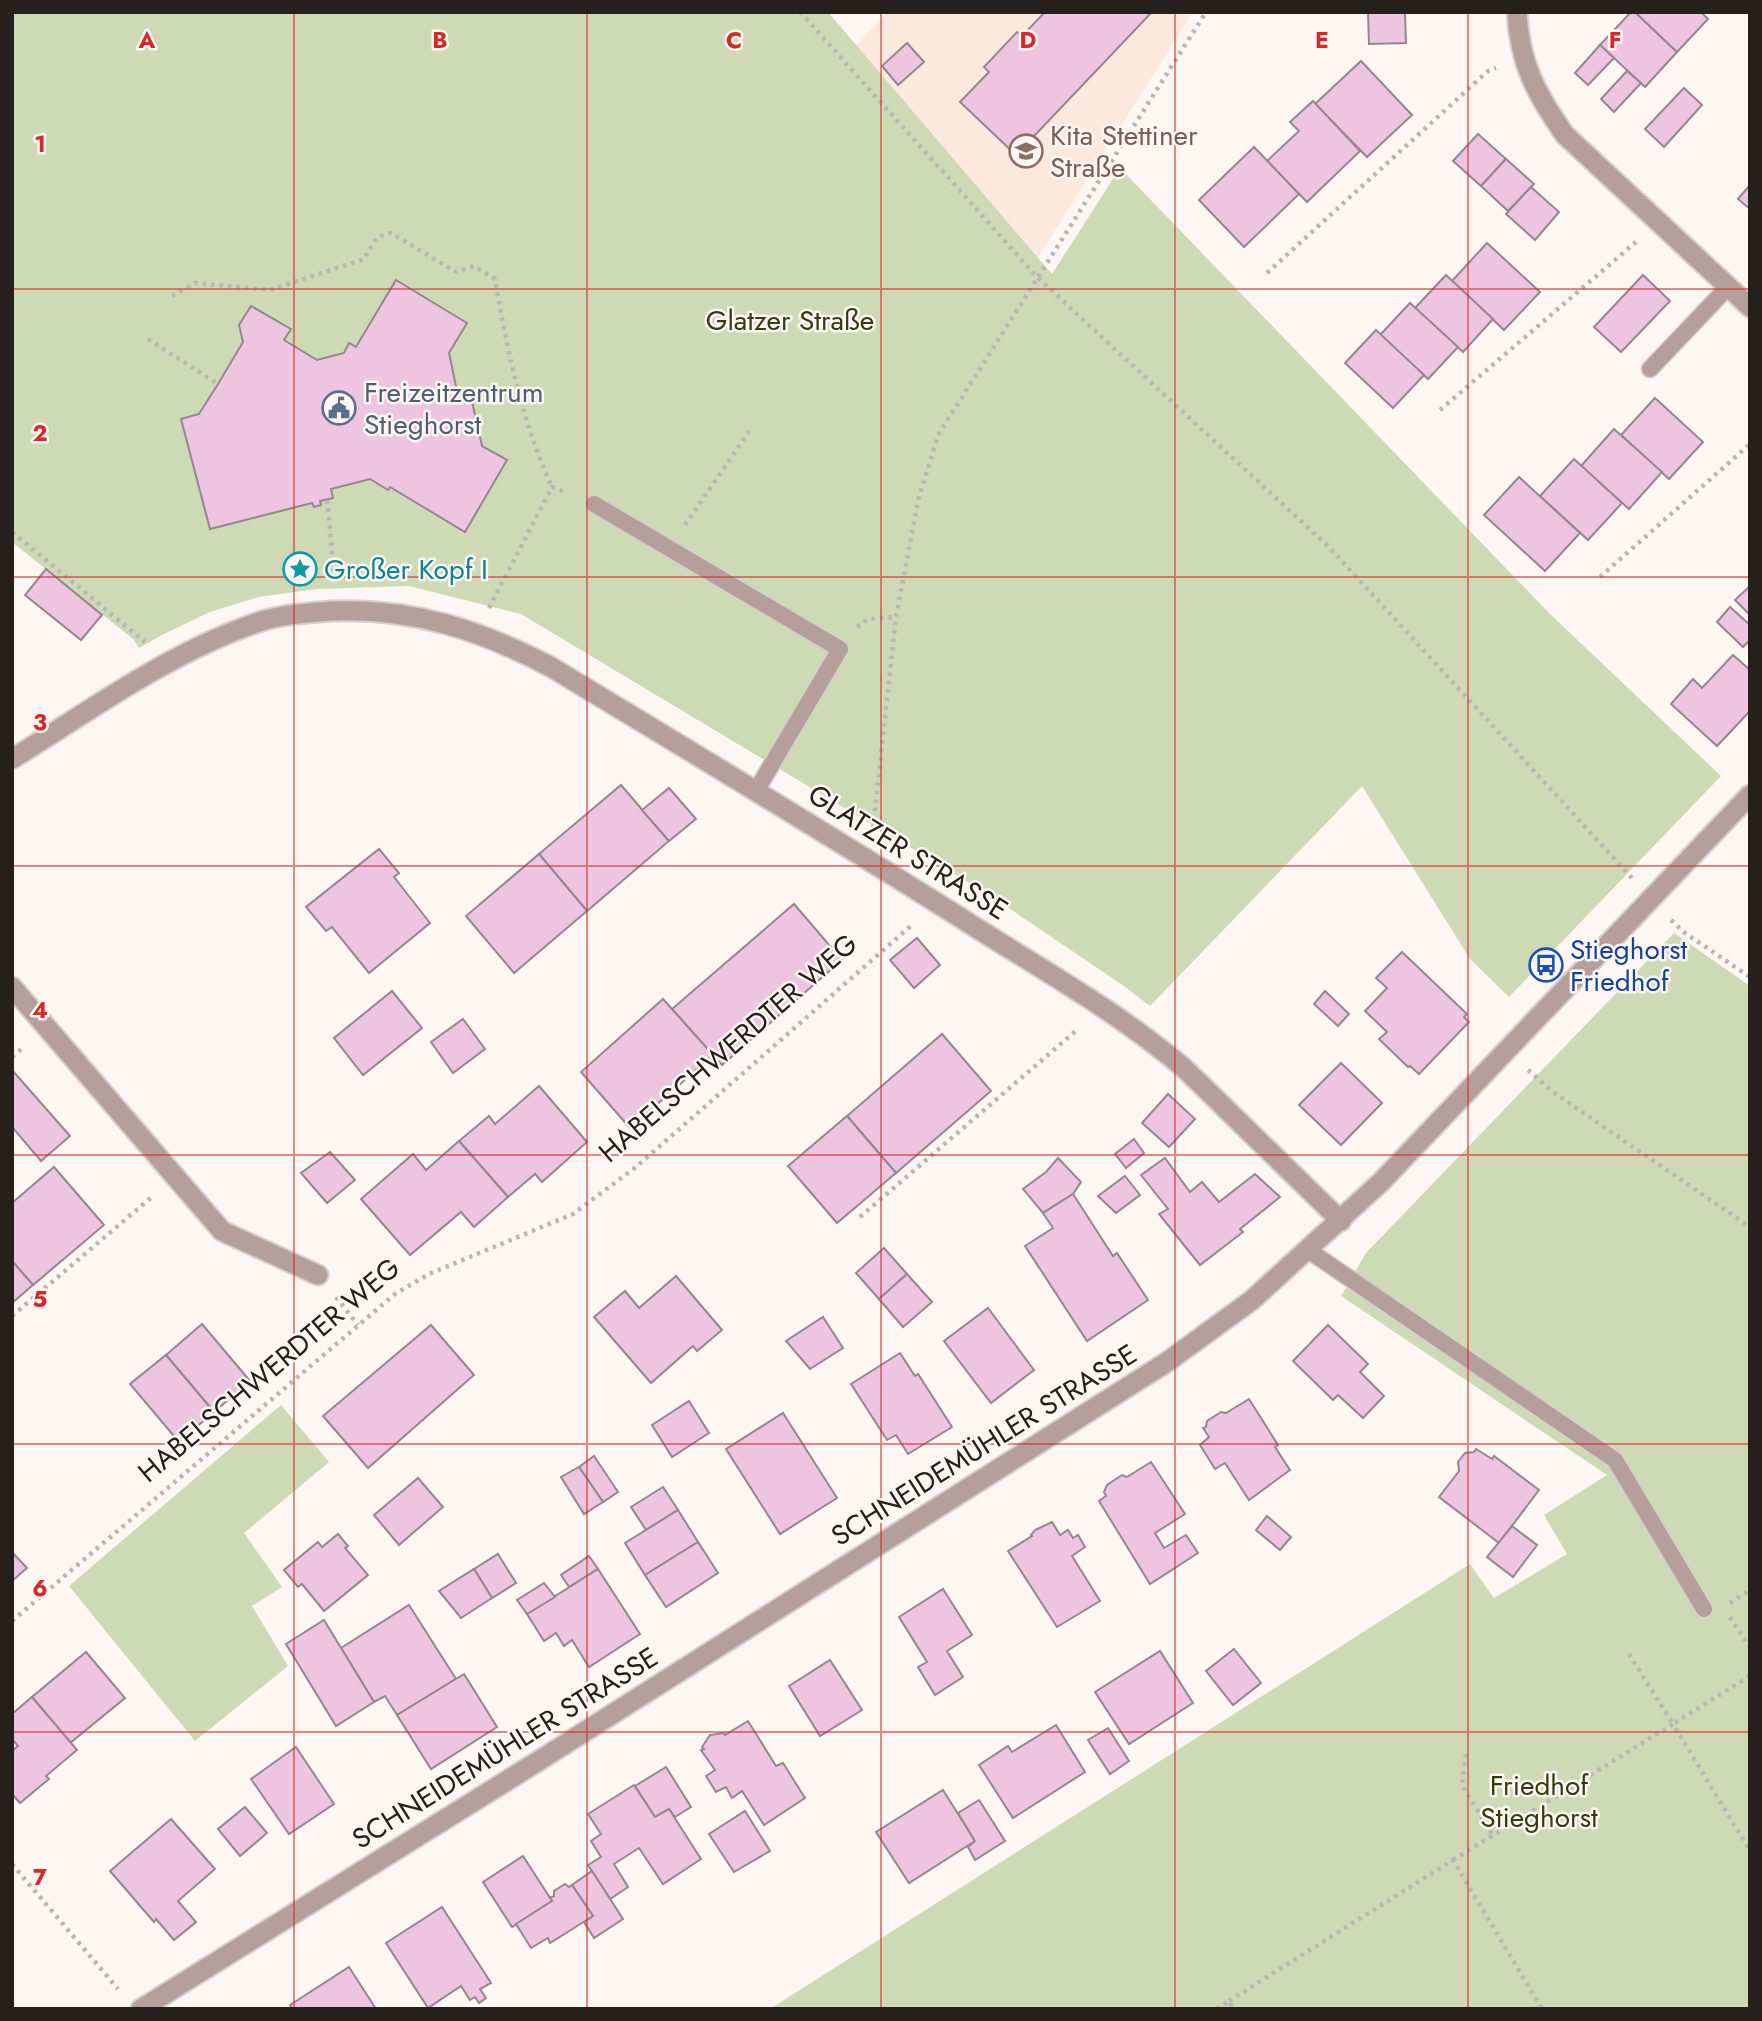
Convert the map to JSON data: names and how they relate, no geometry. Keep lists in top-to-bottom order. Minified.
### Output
{"streets":{"street":["GLATZER STRASSE","HABELSCHWERDTER WEG","SCHNEIDEMÜHLER STRASSE"]},"crossings":[["GLATZER STRASSE","HABELSCHWERDTER WEG"],["GLATZER STRASSE","SCHNEIDEMÜHLER STRASSE"]],"parks":["Glatzer Straße","Friedhof Stieghorst"],"places":{"school or university":["Kita Stettiner Straße"],"public building":["Freizeitzentrum Stieghorst"],"place":["Großer Kopf I"],"bus stop":["Stieghorst Friedhof"]},"grid":{"columns":["A","B","C","D","E","F"],"rows":["1","2","3","4","5","6","7"]}}
